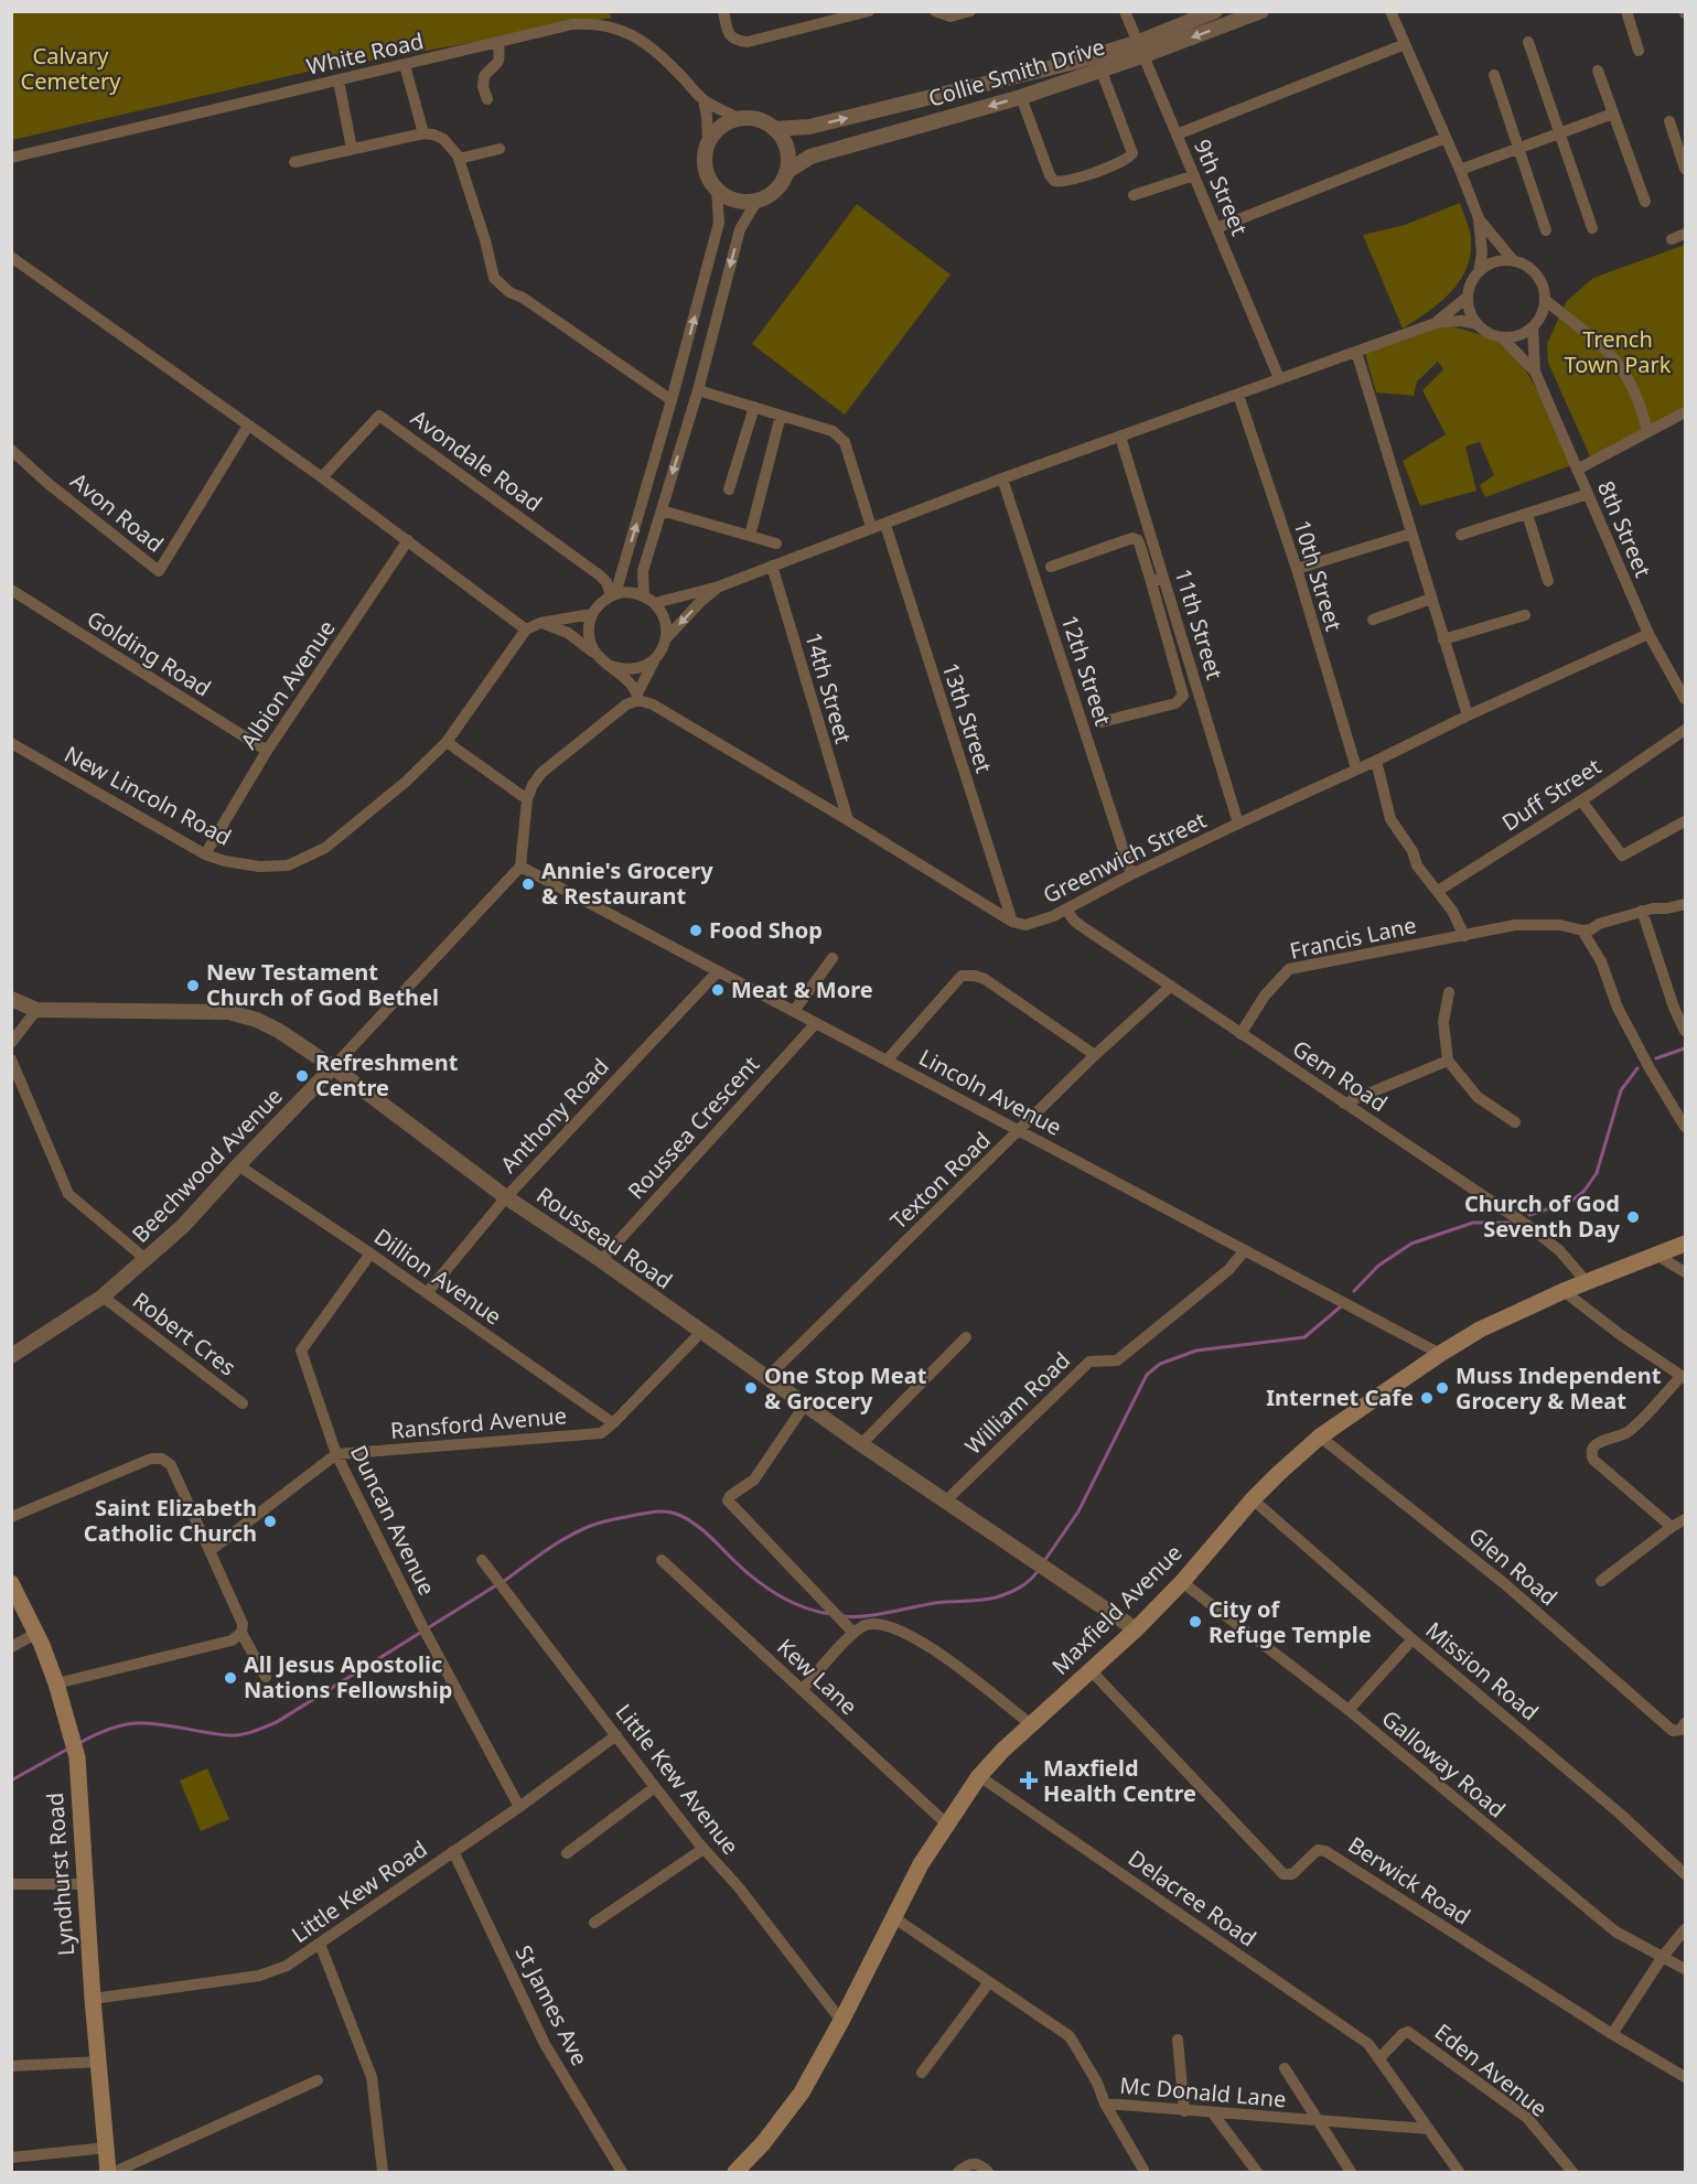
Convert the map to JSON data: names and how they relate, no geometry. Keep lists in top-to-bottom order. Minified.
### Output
{"streets":{"main road":["Maxfield Avenue","Lyndhurst Road"],"street":["White Road","Collie Smith Drive","9th Street","Avondale Road","Avon Road","8th Street","10th Street","11th Street","Golding Road","12th Street","Albion Avenue","14th Street","13th Street","Duff Street","New Lincoln Road","Greenwich Street","Francis Lane","Gem Road","Lincoln Avenue","Anthony Road","Roussea Crescent","Beechwood Avenue","Texton Road","Rousseau Road","Dillion Avenue","Robert Cres","William Road","Ransford Avenue","Duncan Avenue","Glen Road","Mission Road","Kew Lane","Galloway Road","Little Kew Avenue","Berwick Road","Little Kew Road","Delacree Road","St James Ave","Eden Avenue","Mc Donald Lane"]},"crossings":[["White Road","Collie Smith Drive"],["Collie Smith Drive","9th Street"],["8th Street","Greenwich Street"],["10th Street","Greenwich Street"],["11th Street","Greenwich Street"],["Golding Road","Albion Avenue"],["12th Street","Greenwich Street"],["Albion Avenue","New Lincoln Road"],["13th Street","Greenwich Street"],["Greenwich Street","Gem Road"],["Francis Lane","Gem Road"],["Gem Road","Texton Road"],["Gem Road","Maxfield Avenue"],["Lincoln Avenue","Anthony Road"],["Lincoln Avenue","Roussea Crescent"],["Lincoln Avenue","Texton Road"],["Lincoln Avenue","William Road"],["Lincoln Avenue","Maxfield Avenue"],["Anthony Road","Rousseau Road"],["Anthony Road","Dillion Avenue"],["Roussea Crescent","Rousseau Road"],["Beechwood Avenue","Rousseau Road"],["Beechwood Avenue","Dillion Avenue"],["Beechwood Avenue","Robert Cres"],["Texton Road","Rousseau Road"],["Rousseau Road","William Road"],["Rousseau Road","Ransford Avenue"],["Rousseau Road","Maxfield Avenue"],["Dillion Avenue","Ransford Avenue"],["Dillion Avenue","Duncan Avenue"],["Ransford Avenue","Duncan Avenue"],["Duncan Avenue","Little Kew Road"],["Glen Road","Maxfield Avenue"],["Maxfield Avenue","Mission Road"],["Maxfield Avenue","Kew Lane"],["Maxfield Avenue","Galloway Road"],["Maxfield Avenue","Little Kew Avenue"],["Maxfield Avenue","Berwick Road"],["Maxfield Avenue","Delacree Road"],["Maxfield Avenue","Mc Donald Lane"],["Little Kew Avenue","Little Kew Road"],["Lyndhurst Road","Little Kew Road"],["Little Kew Road","St James Ave"],["Delacree Road","Eden Avenue"],["Delacree Road","Mc Donald Lane"]],"parks":["Calvary Cemetery","Trench Town Park"],"places":{"other":["Annie's Grocery & Restaurant","Food Shop","New Testament Church of God Bethel","Meat & More","Refreshment Centre","Church of God Seventh Day","One Stop Meat & Grocery","Muss Independent Grocery & Meat","Internet Cafe","Saint Elizabeth Catholic Church","City of Refuge Temple","All Jesus Apostolic Nations Fellowship"],"health":["Maxfield Health Centre"]}}
